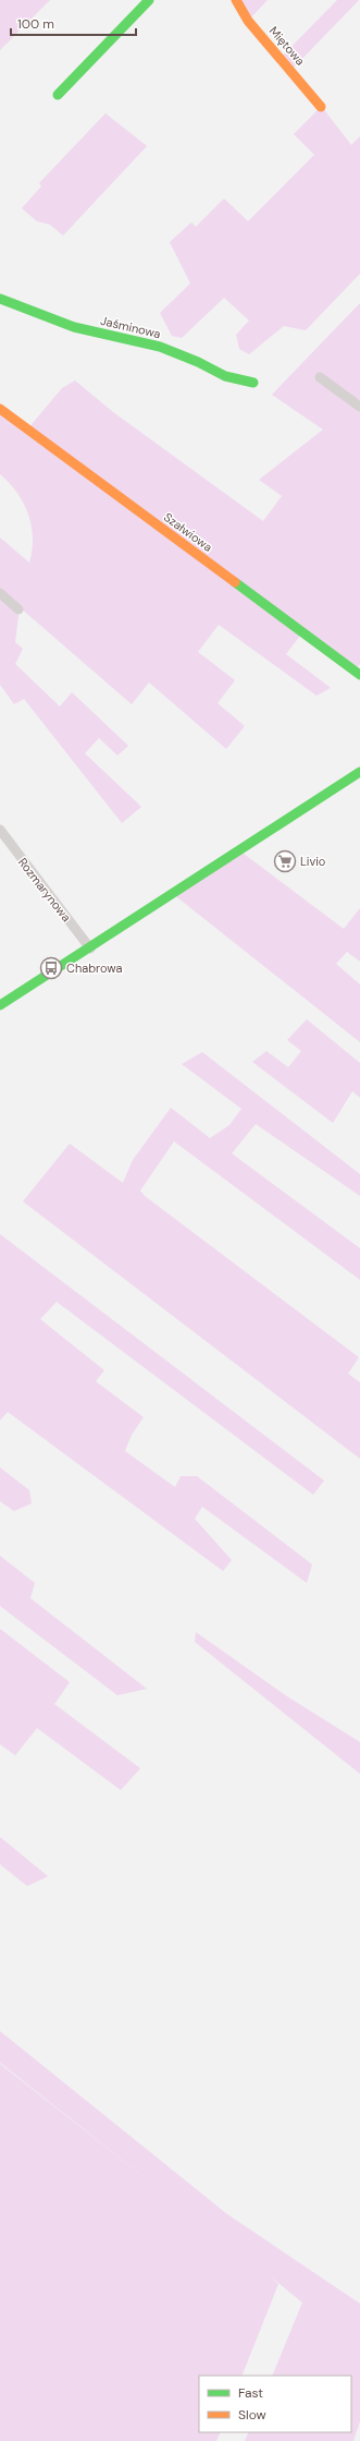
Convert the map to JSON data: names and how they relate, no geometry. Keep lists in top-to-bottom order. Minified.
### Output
{"streets":{"street":["Miętowa","Jaśminowa","Szałwiowa","Rozmarynowa"]},"places":{"supermarket":["Livio"],"bus stop":["Chabrowa"]},"legend":["Fast","Slow"],"scale_bar":"100 m"}
